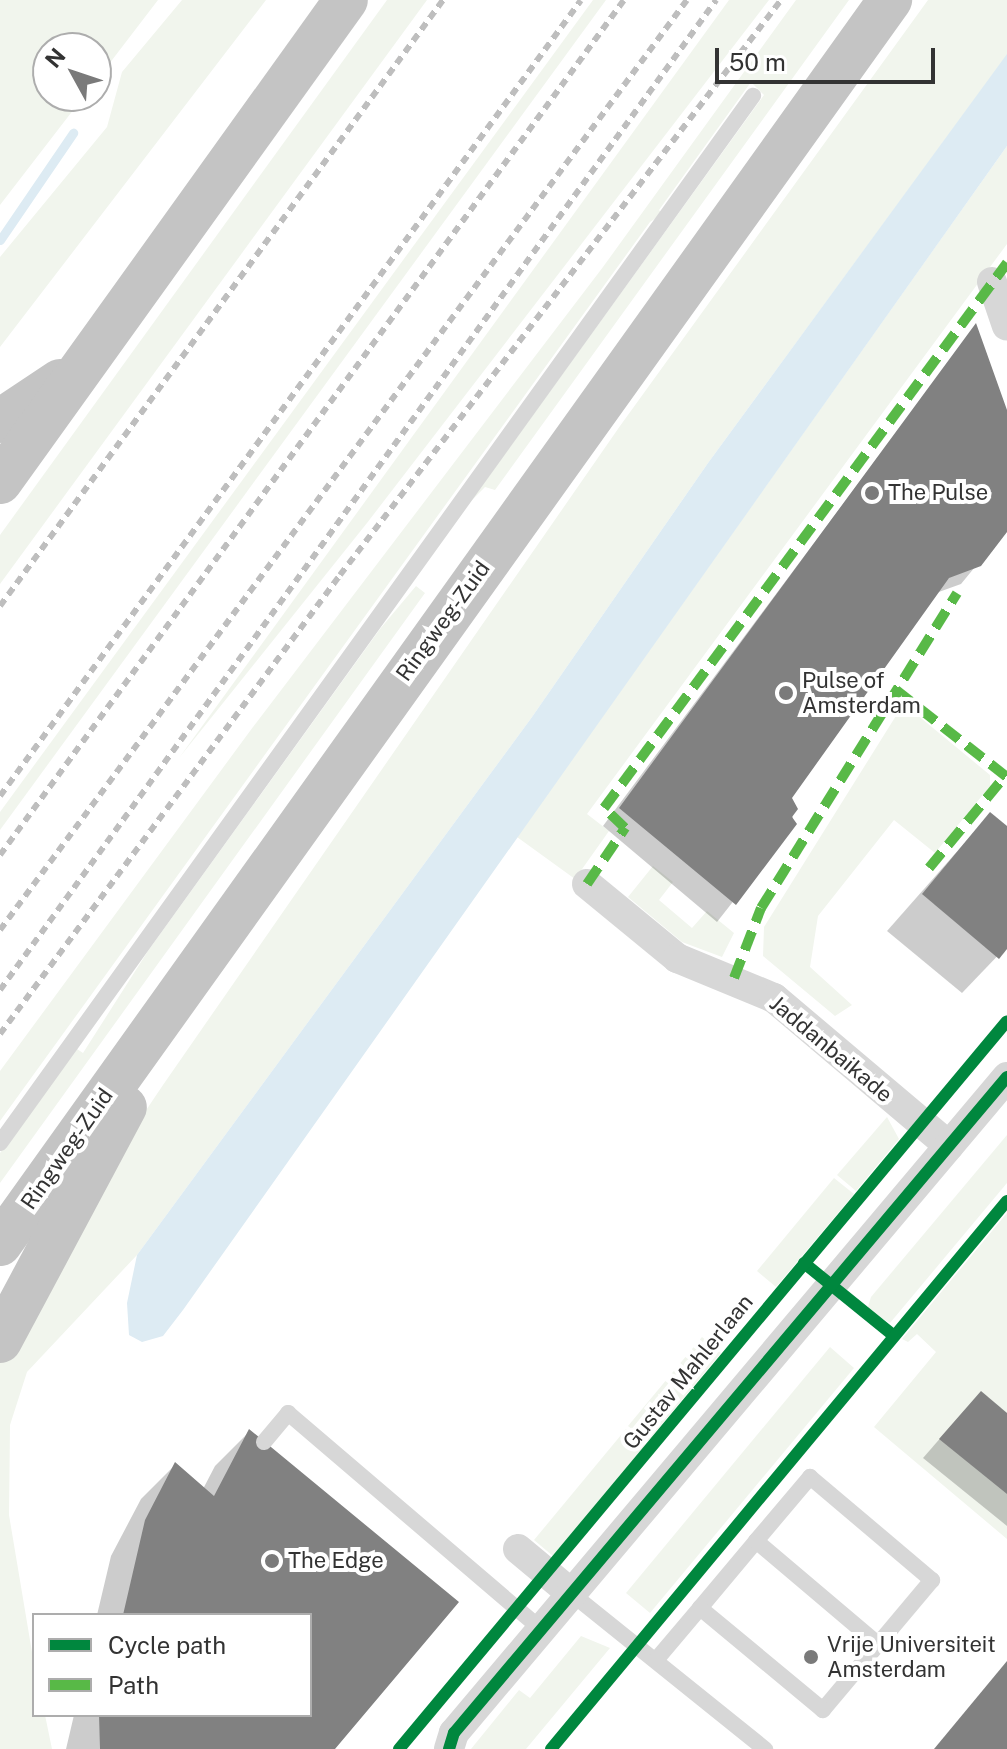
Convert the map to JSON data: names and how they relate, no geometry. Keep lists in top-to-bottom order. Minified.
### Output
{"streets":{"highway":["Ringweg-Zuid"],"street":["Jaddanbaikade"],"cycle path":["Gustav Mahlerlaan"]},"places":["The Pulse","Pulse of Amsterdam","The Edge","Vrije Universiteit Amsterdam"],"legend":["Cycle path","Path"],"scale_bar":"50 m","north":"top left"}
